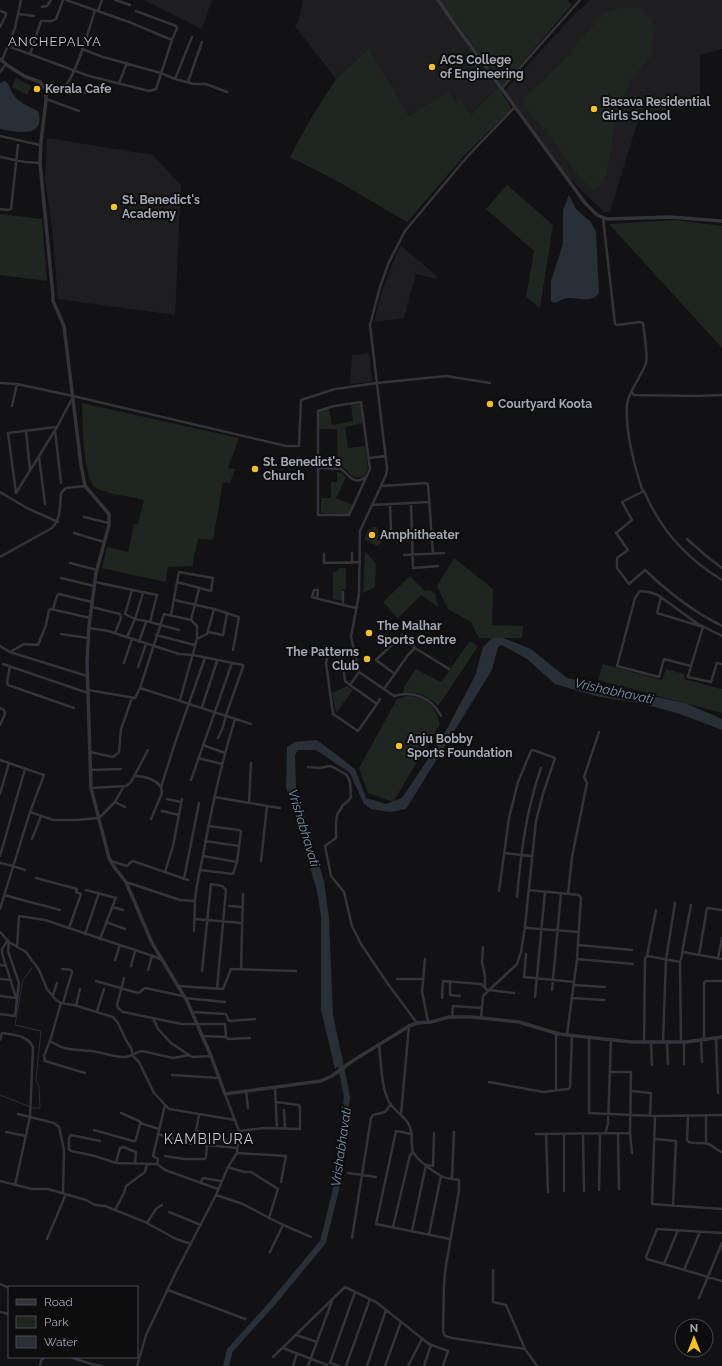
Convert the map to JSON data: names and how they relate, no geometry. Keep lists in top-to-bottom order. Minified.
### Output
{"districts":["ANCHEPALYA","KAMBIPURA"],"water":["Vrishabhavati"],"places":["ACS College of Engineering","Kerala Cafe","Basava Residential Girls School","St. Benedict's Academy","Courtyard Koota","St. Benedict's Church","Amphitheater","The Malhar Sports Centre","The Patterns Club","Anju Bobby Sports Foundation"],"legend":["Road","Park","Water"],"north":"top"}
